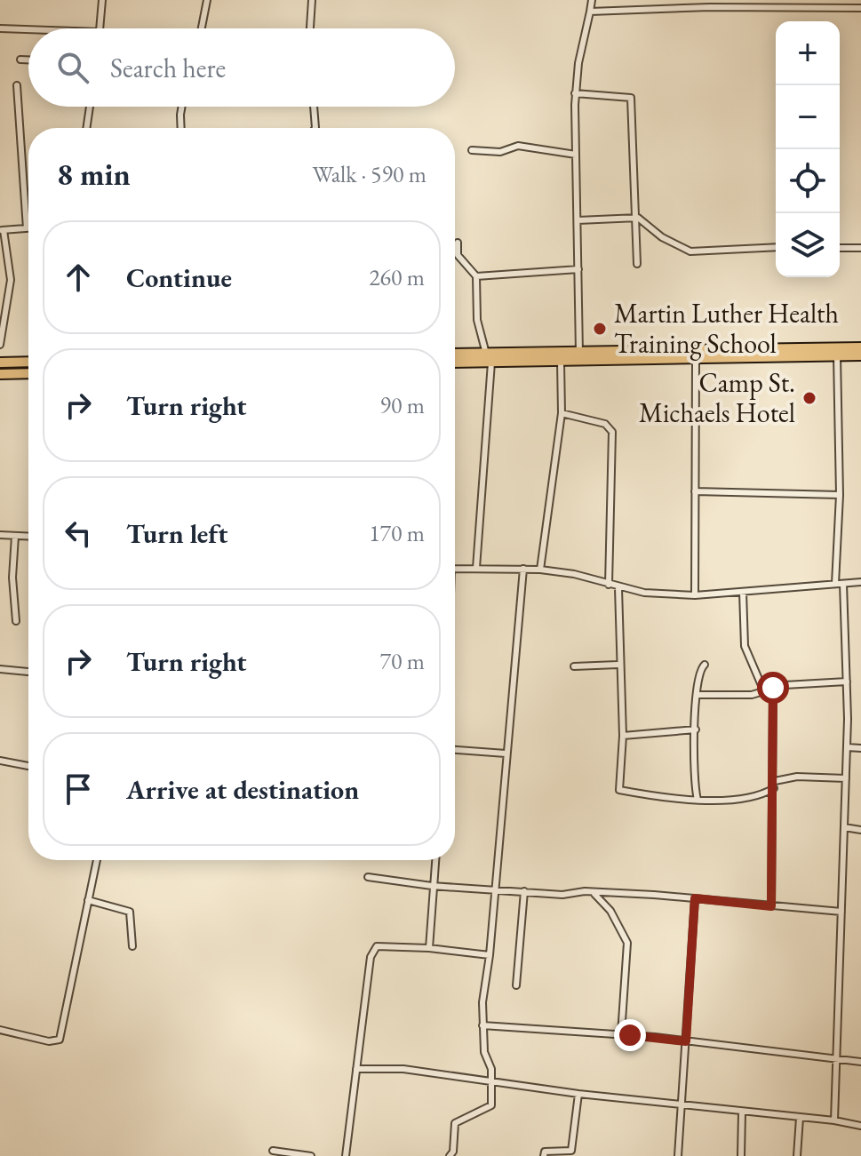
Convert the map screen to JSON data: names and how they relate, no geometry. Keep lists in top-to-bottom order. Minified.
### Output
{"places":["Martin Luther Health Training School","Camp St. Michaels Hotel"],"page":{"map_buttons":["+","−"],"search":"Search here","heading":["8 min","Walk · 590 m"],"list":[["Continue","260 m"],["Turn right","90 m"],["Turn left","170 m"],["Turn right","70 m"],"Arrive at destination"]}}
